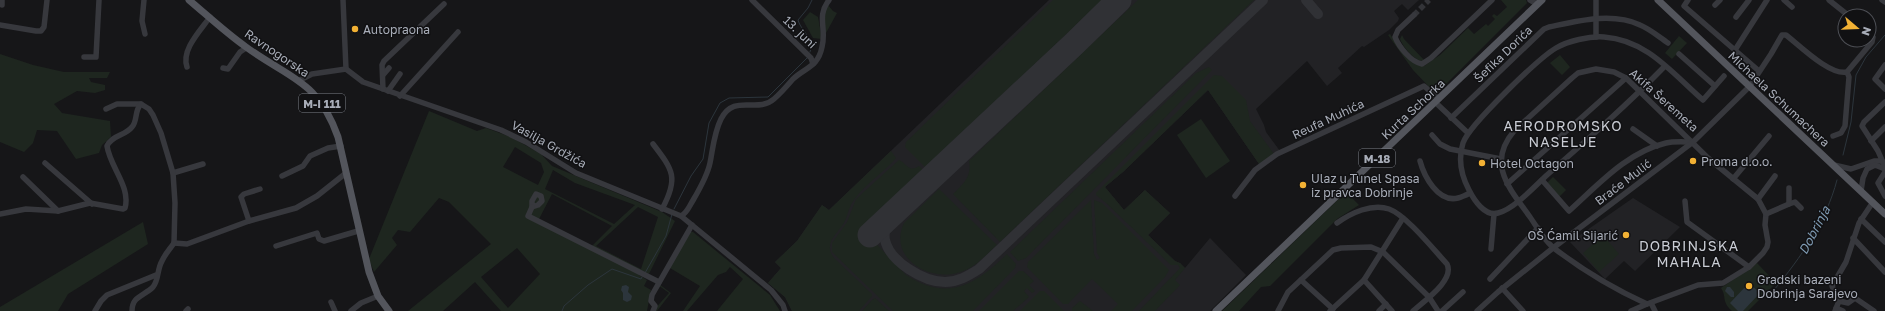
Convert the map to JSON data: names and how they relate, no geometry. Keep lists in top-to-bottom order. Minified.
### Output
{"streets":{"main road":["Ravnogorska","Michaela Schumachera","M-I 111","Kurta Schorka","M-18"],"street":["13. juni","Šefika Dorića","Akifa Šeremeta","Reufa Muhića","Vasilja Grdžića","Braće Mulić"]},"crossings":[["Michaela Schumachera","Braće Mulić"],["Akifa Šeremeta","Braće Mulić"],["Kurta Schorka","Reufa Muhića"]],"districts":["AERODROMSKO NASELJE","DOBRINJSKA MAHALA"],"water":["Dobrinja"],"places":["Autopraona","Proma d.o.o.","Hotel Octagon","Ulaz u Tunel Spasa iz pravca Dobrinje","OŠ Ćamil Sijarić","Gradski bazeni Dobrinja Sarajevo"],"north":"right"}
